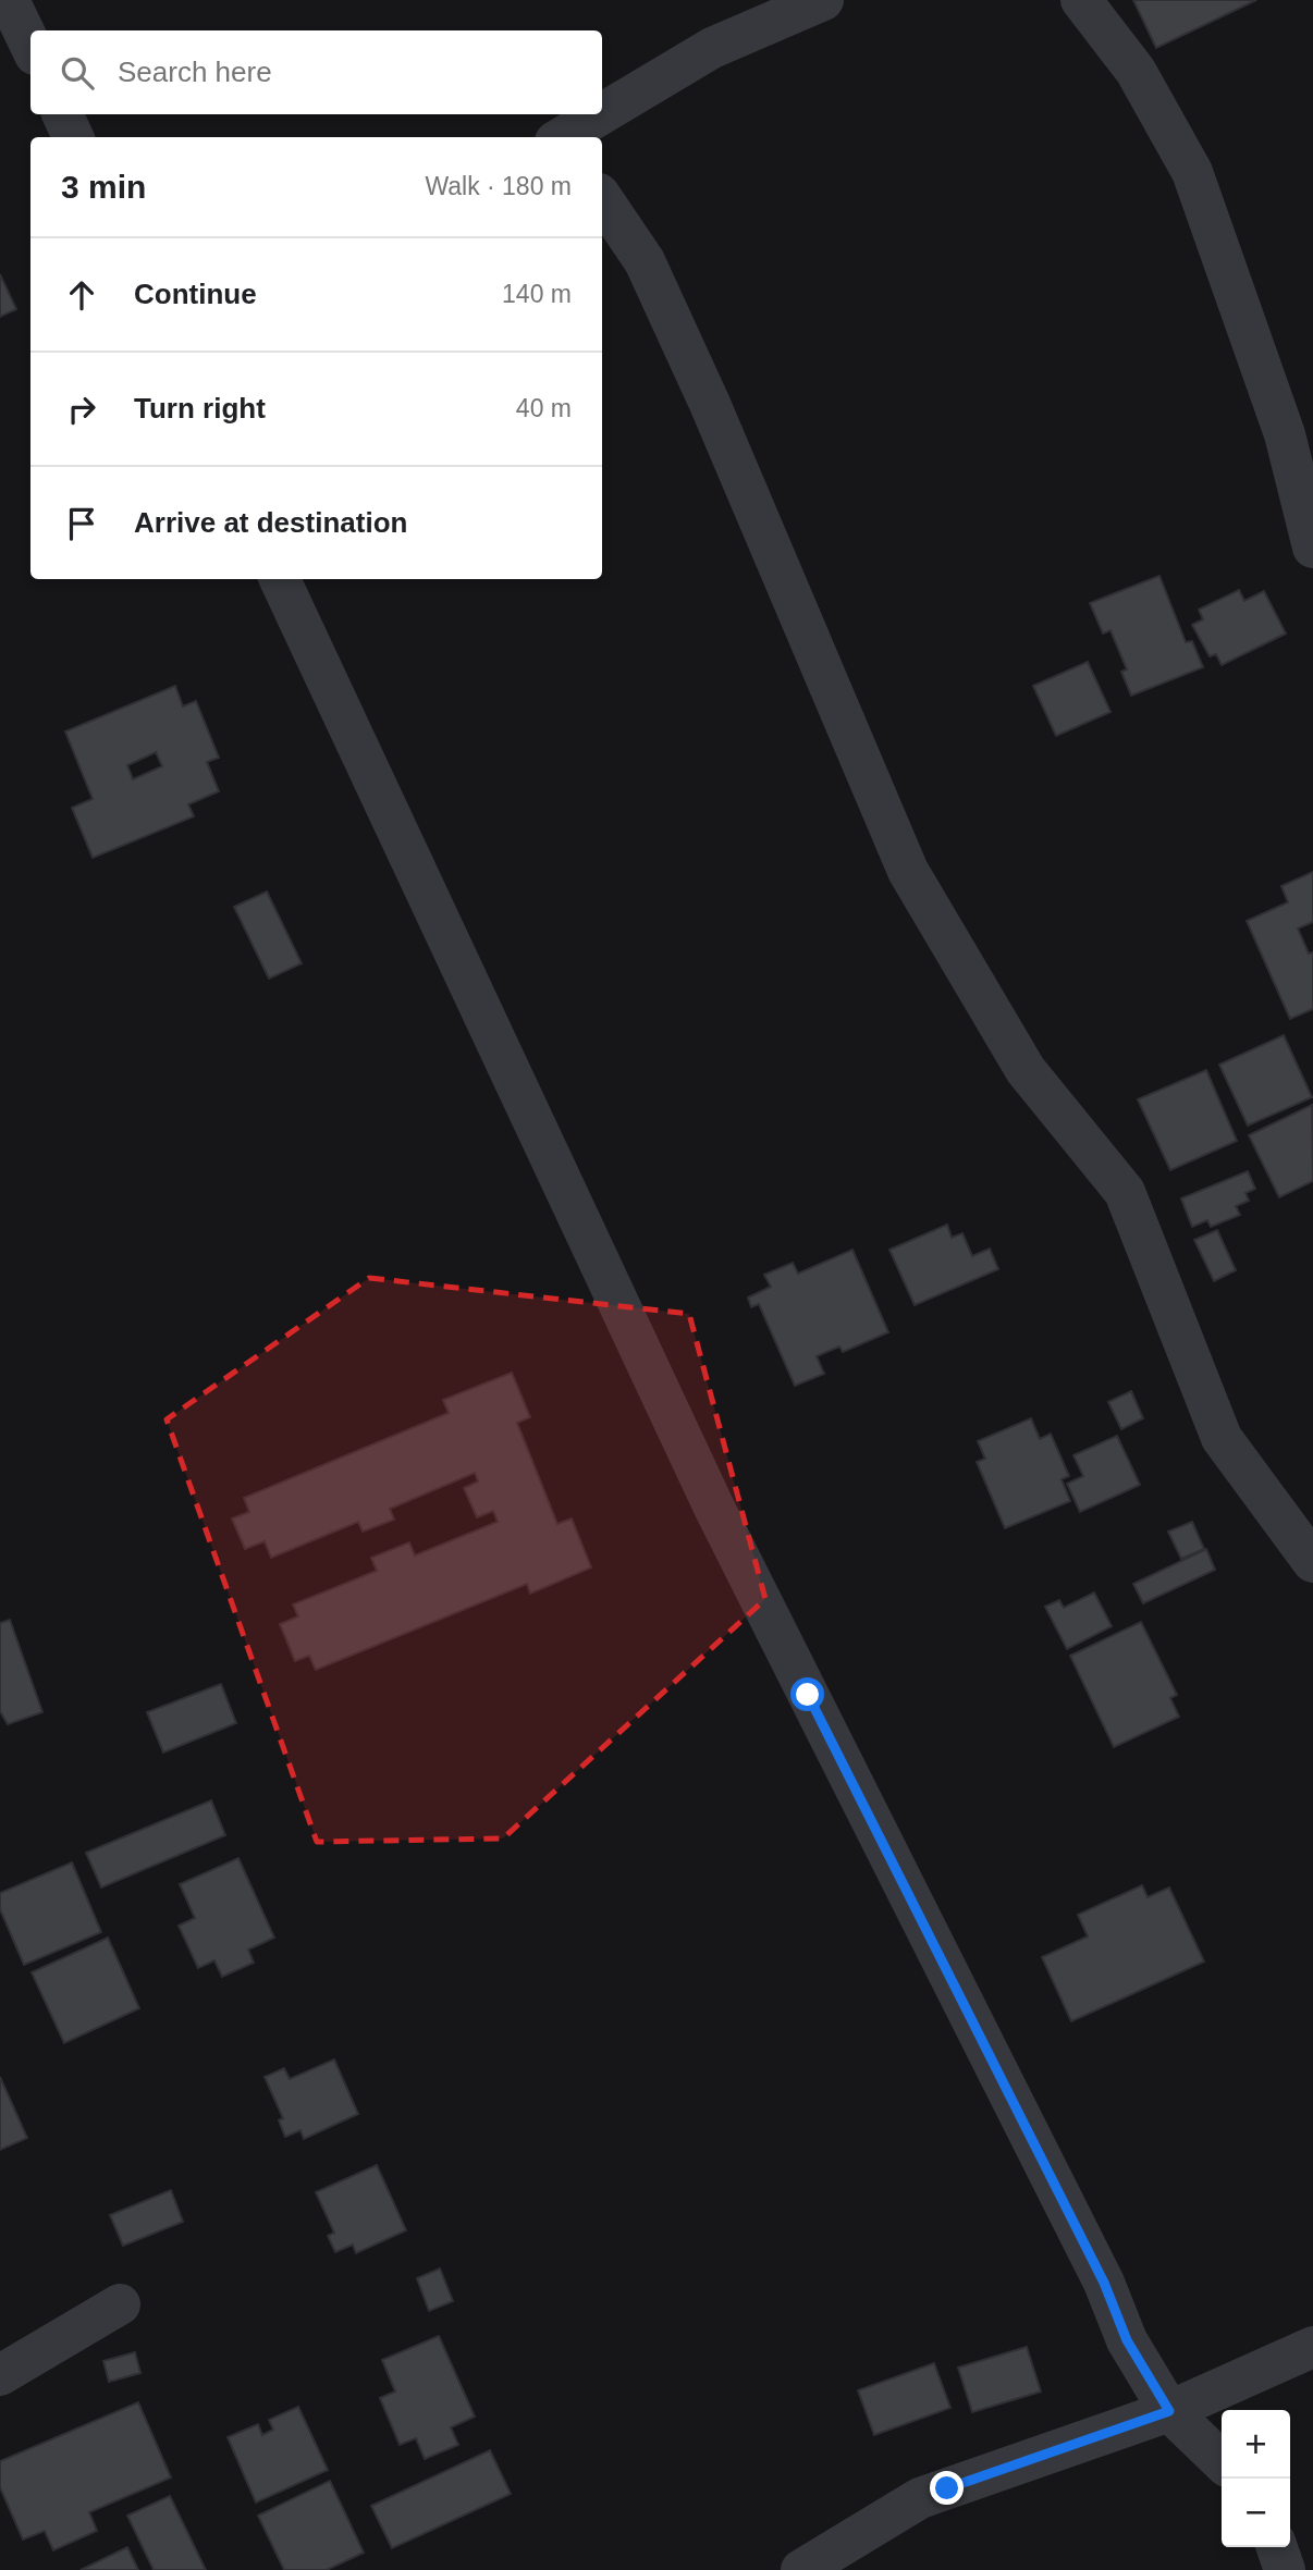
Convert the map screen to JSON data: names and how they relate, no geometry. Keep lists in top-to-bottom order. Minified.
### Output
{"page":{"search":"Search here","heading":["3 min","Walk · 180 m"],"list":[["Continue","140 m"],["Turn right","40 m"],"Arrive at destination"],"map_buttons":["+","−"]}}
